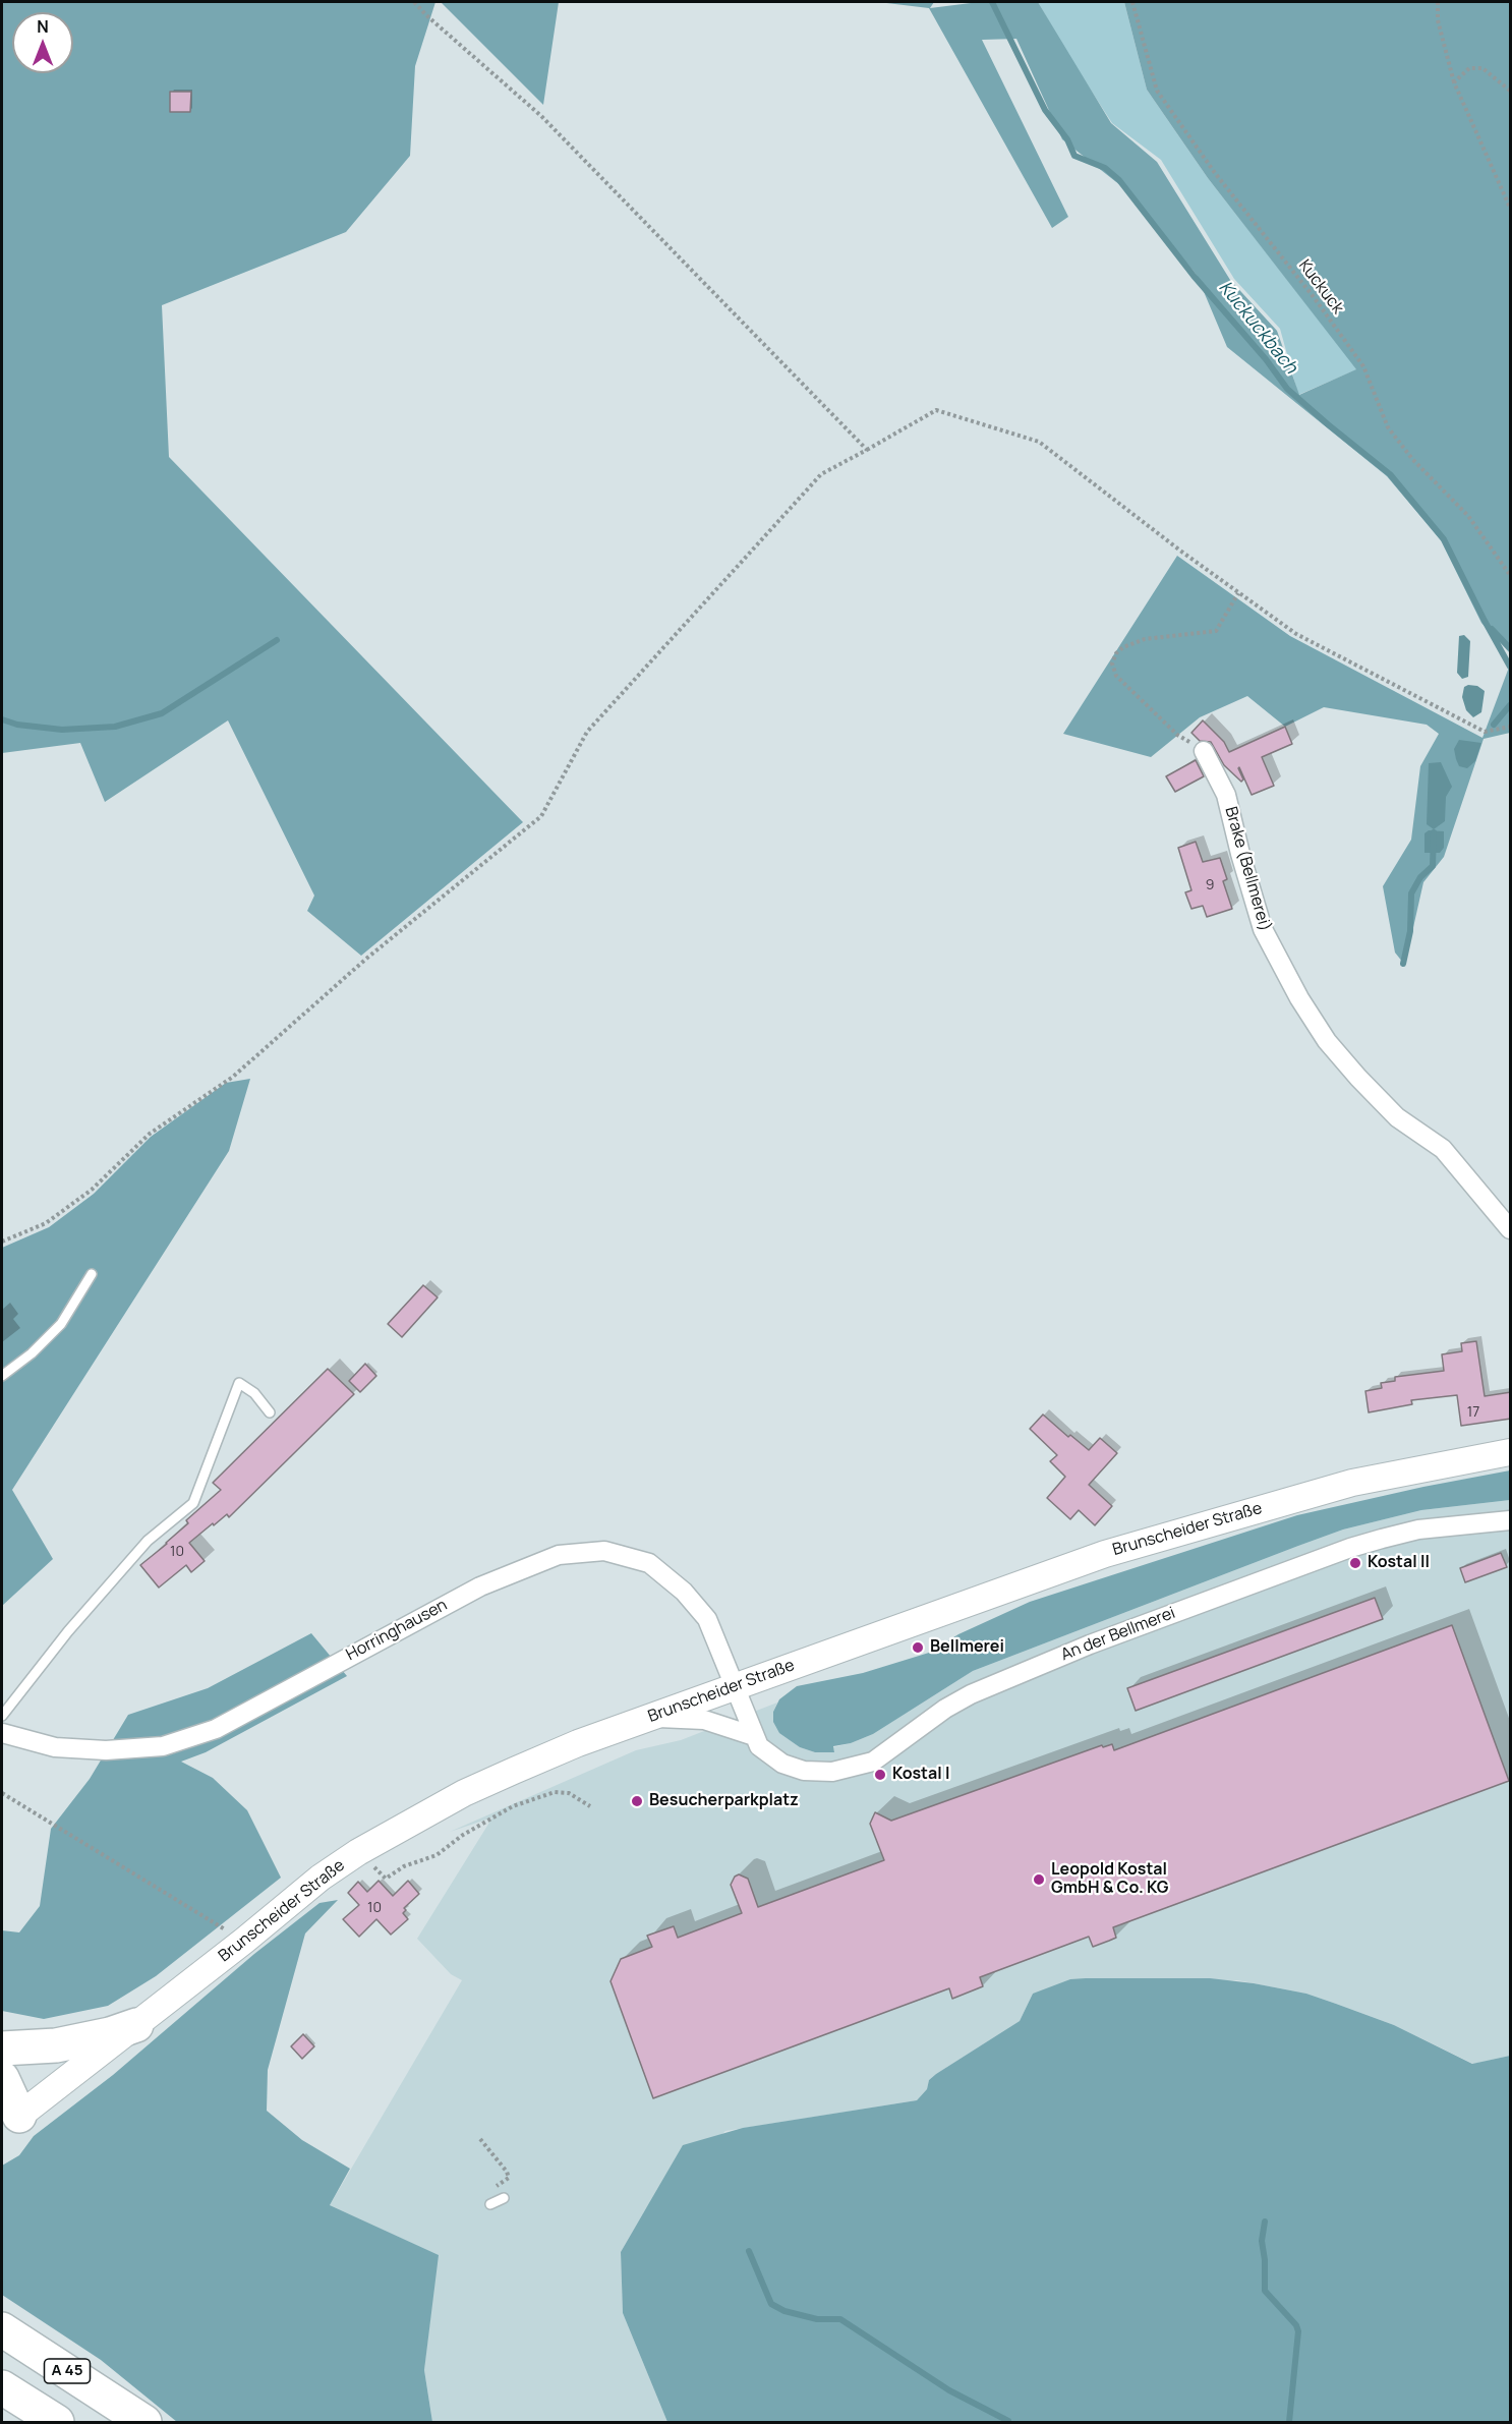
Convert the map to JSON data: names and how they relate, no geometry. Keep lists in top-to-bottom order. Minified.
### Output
{"streets":{"highway":["A 45"],"main road":["Brunscheider Straße"],"street":["Brake (Bellmerei)","Horringhausen","An der Bellmerei"],"path":["Kuckuck"]},"crossings":[["Brunscheider Straße","Horringhausen"],["Brunscheider Straße","An der Bellmerei"],["Horringhausen","An der Bellmerei"]],"water":["Kuckuckbach"],"places":["Kostal II","Bellmerei","Kostal I","Besucherparkplatz","Leopold Kostal GmbH & Co. KG"],"house_numbers":["9","17","10","10"],"north":"top"}
